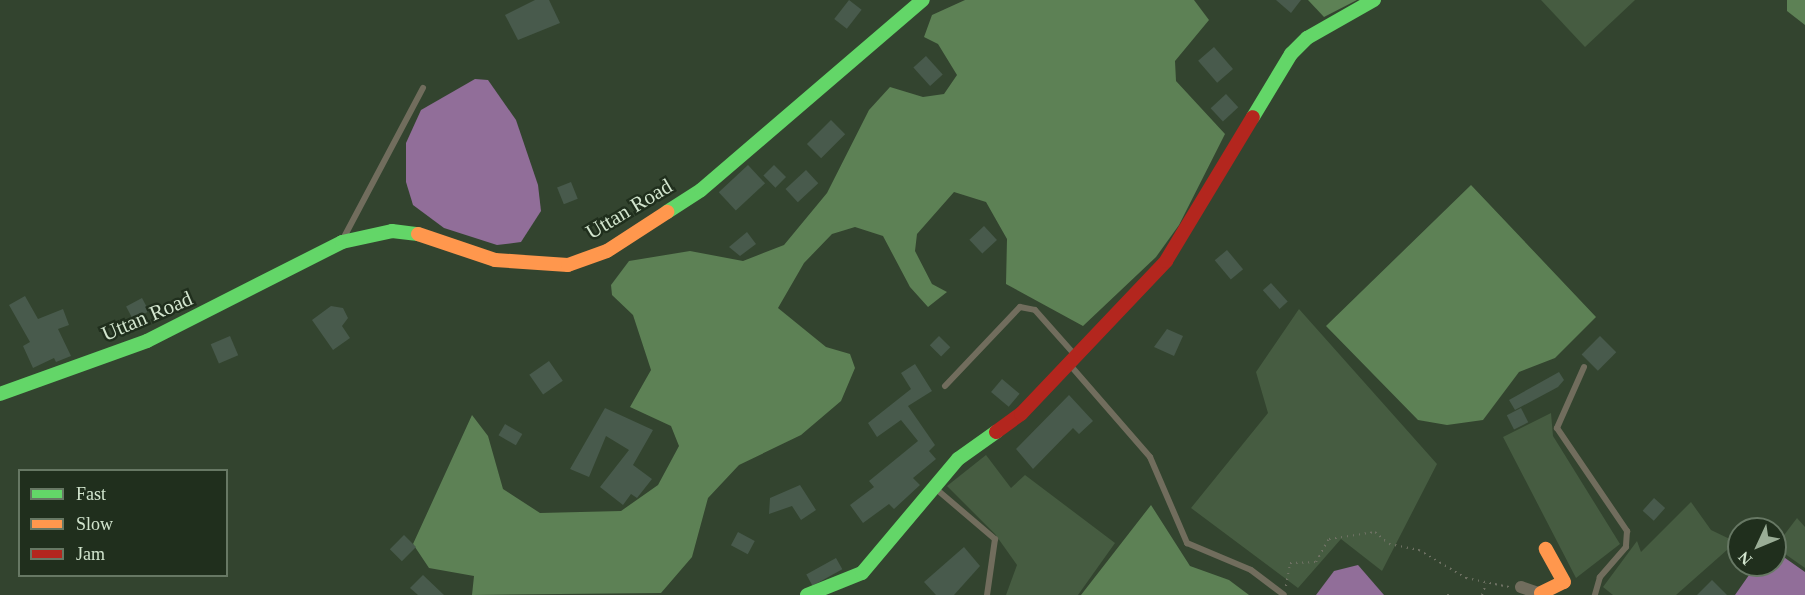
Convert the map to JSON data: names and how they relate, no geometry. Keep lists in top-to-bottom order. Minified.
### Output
{"streets":{"main road":["Uttan Road"]},"legend":["Fast","Slow","Jam"],"north":"bottom left"}
